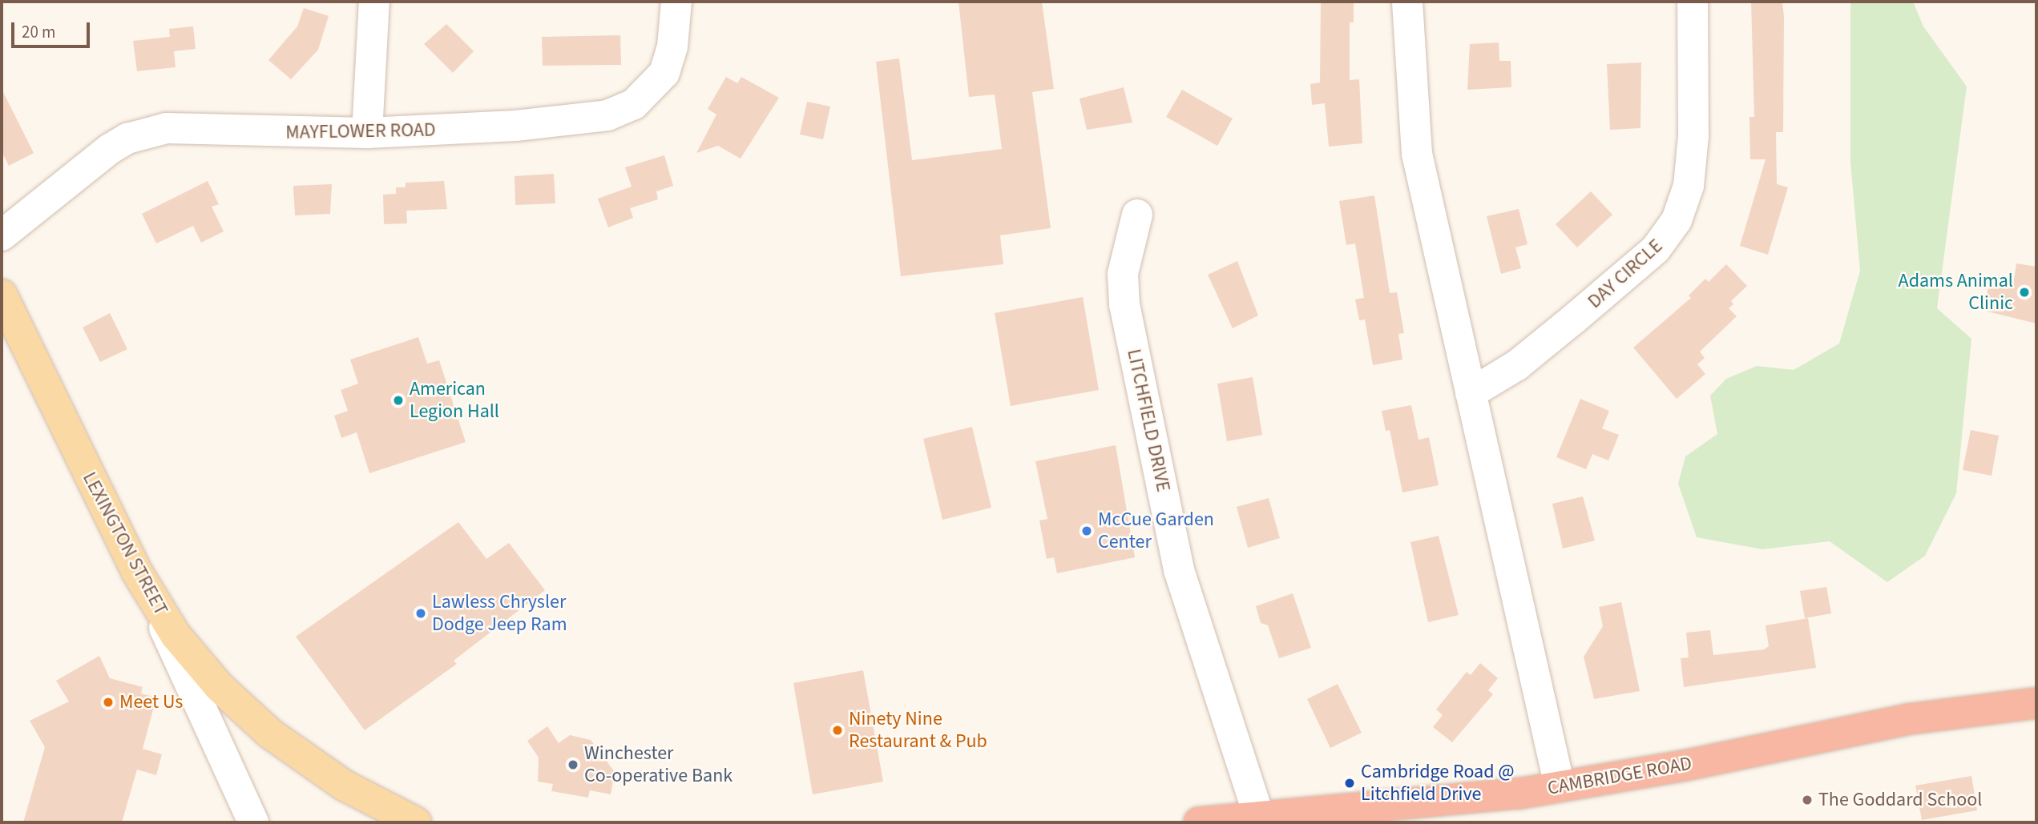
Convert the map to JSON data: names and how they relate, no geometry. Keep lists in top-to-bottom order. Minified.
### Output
{"streets":{"highway":["CAMBRIDGE ROAD"],"main road":["LEXINGTON STREET"],"street":["MAYFLOWER ROAD","DAY CIRCLE","LITCHFIELD DRIVE"]},"crossings":[["LITCHFIELD DRIVE","CAMBRIDGE ROAD"]],"places":["Adams Animal Clinic","American Legion Hall","McCue Garden Center","Lawless Chrysler Dodge Jeep Ram","Meet Us","Ninety Nine Restaurant & Pub","Winchester Co-operative Bank","Cambridge Road @ Litchfield Drive","The Goddard School"],"scale_bar":"20 m"}
